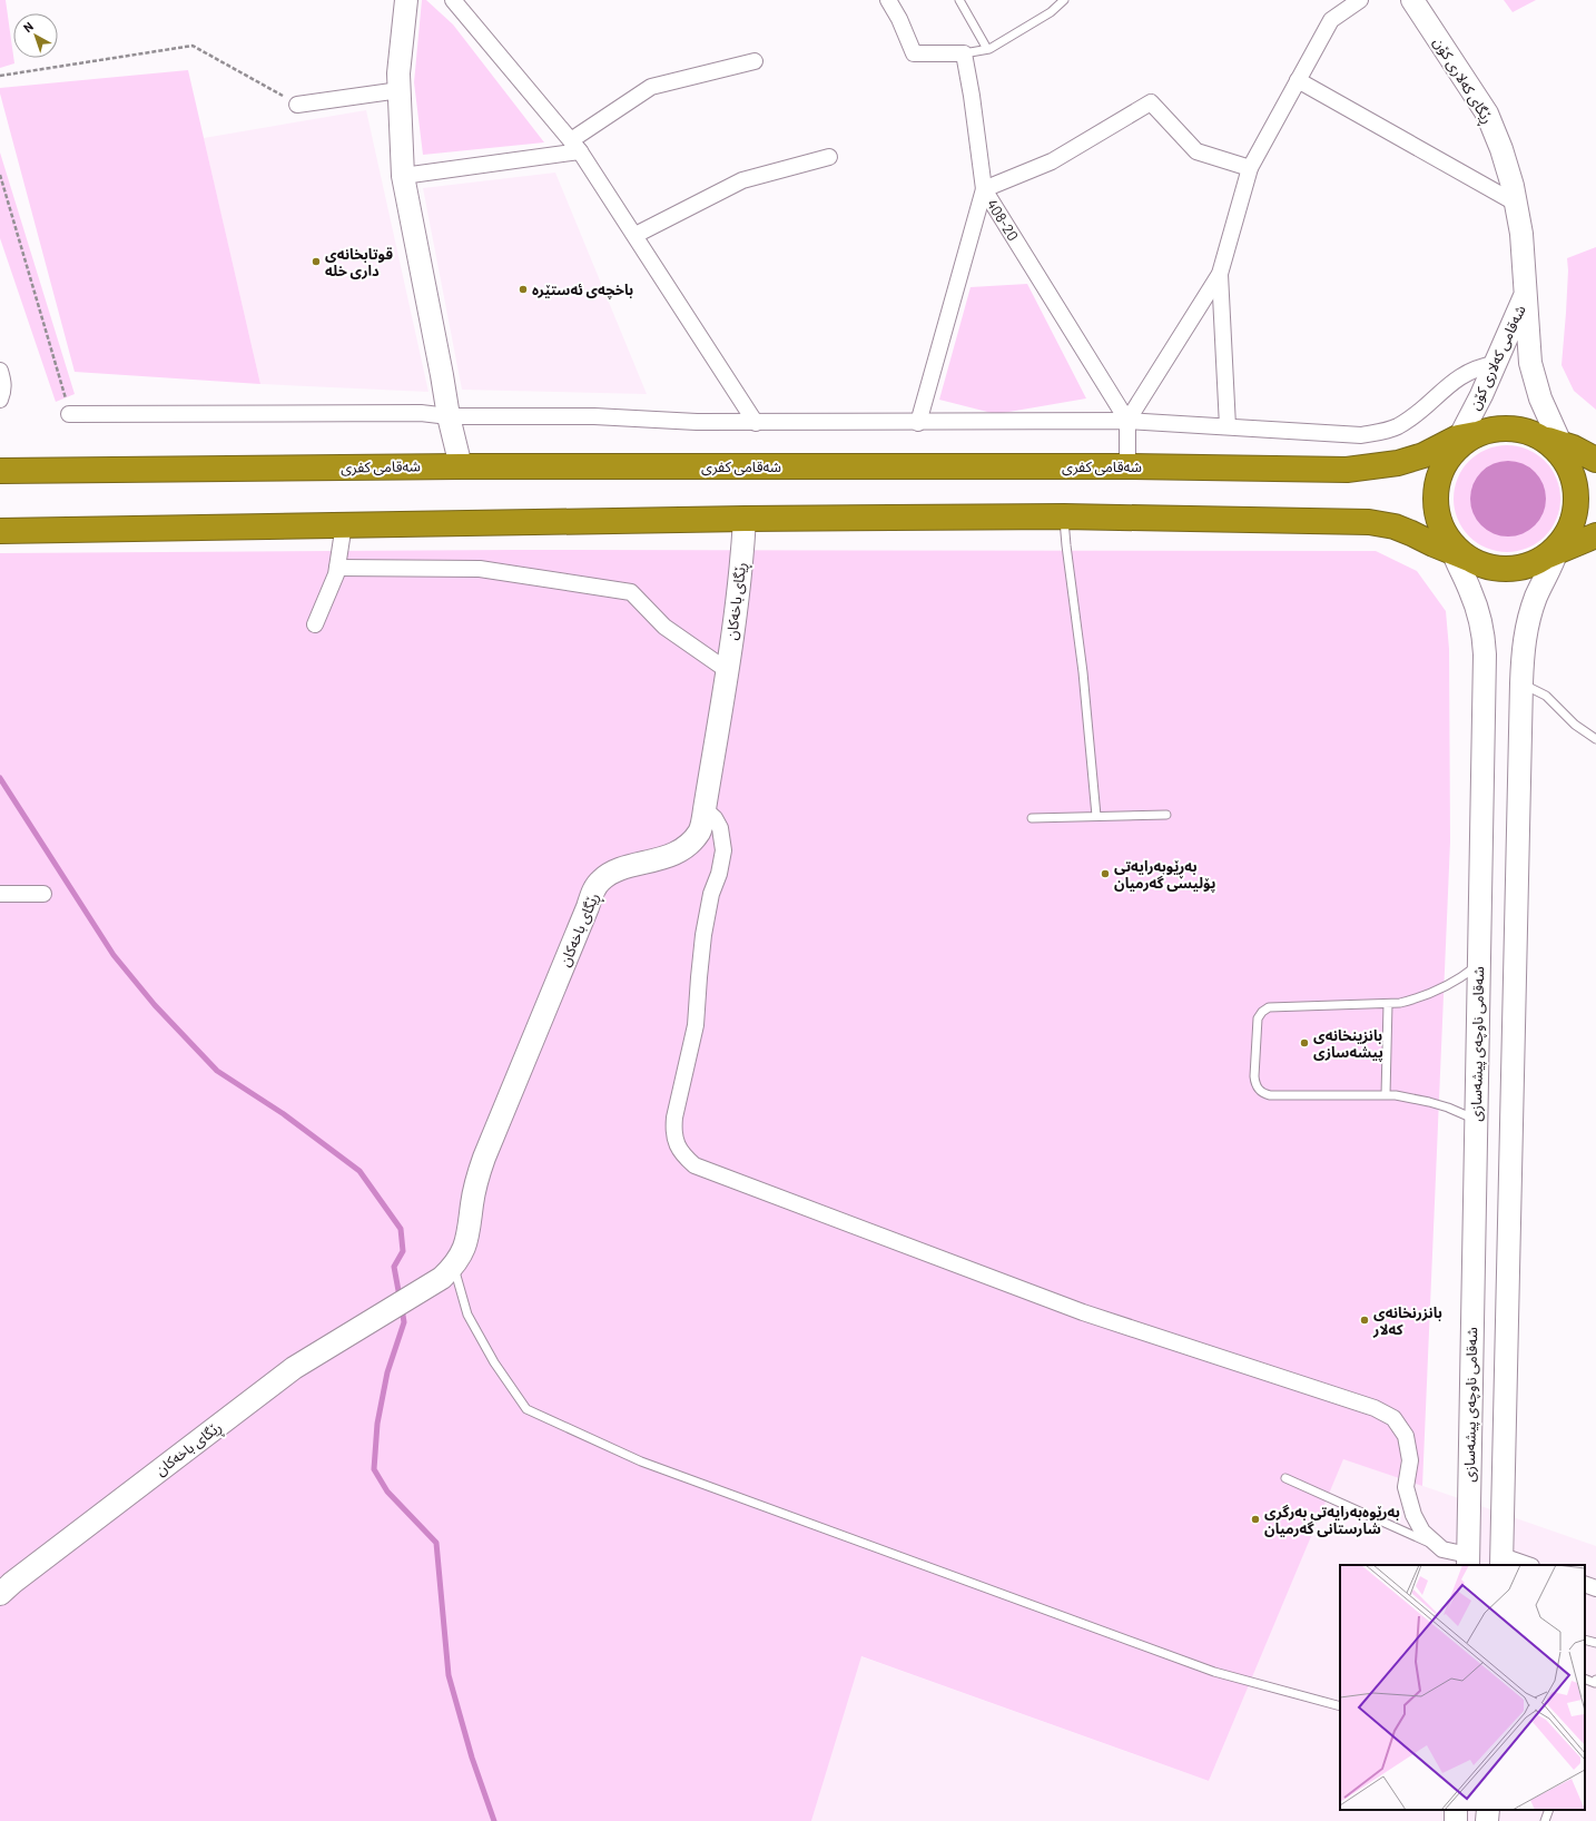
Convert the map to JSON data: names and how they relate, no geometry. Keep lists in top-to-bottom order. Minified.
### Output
{"streets":{"highway":["شەقامی کفری"],"main road":["ڕێگای کەلاری کۆن","شەقامی کەلاری کۆن","ڕێگای باخەکان","شەقامی ناوچەی پیشەسازی"],"street":["408-20"]},"crossings":[["ڕێگای کەلاری کۆن","شەقامی کەلاری کۆن"],["شەقامی کەلاری کۆن","شەقامی کفری"],["شەقامی کەلاری کۆن","شەقامی ناوچەی پیشەسازی"],["شەقامی کفری","شەقامی ناوچەی پیشەسازی"]],"places":["قوتابخانەی داری خلە","باخچەی ئەستێرە","بەڕێوبەرایەتی پۆلیسی گەرمیان","بانزینخانەی پیشەسازی","بانزرنخانەی کەلار","بەرێوەبەرایەتی بەرگری شارستانی گەرمیان"],"north":"top left"}
